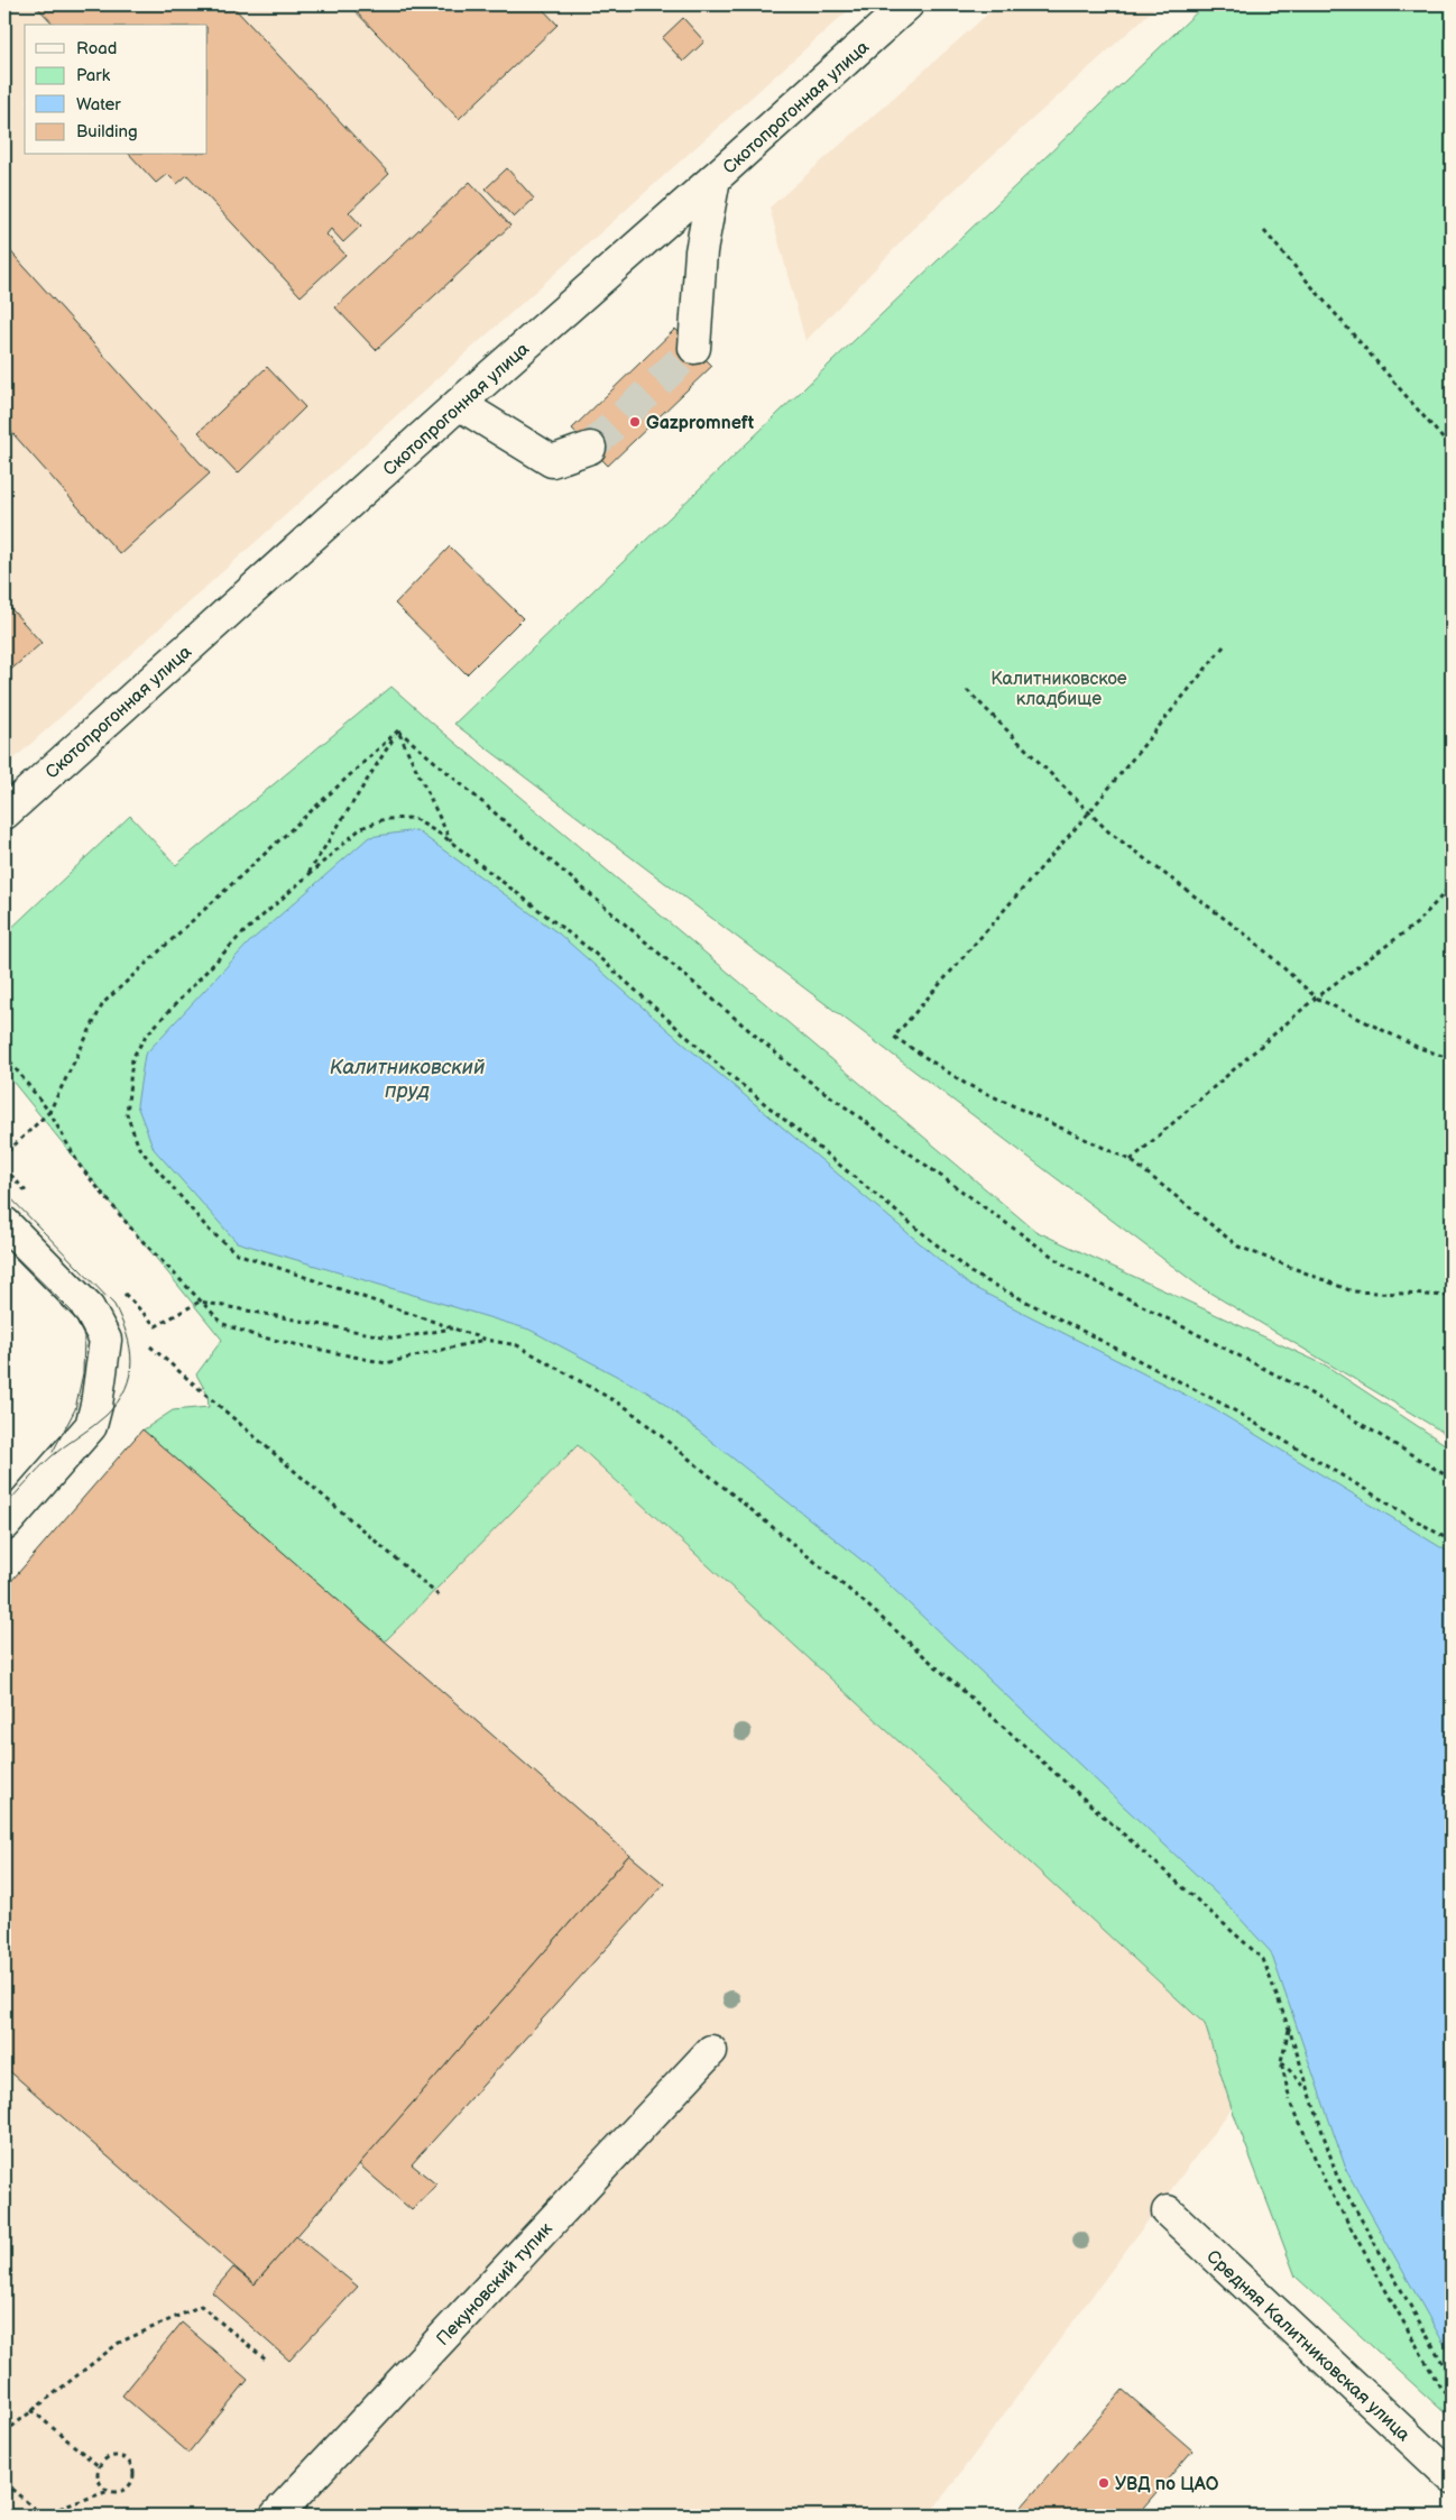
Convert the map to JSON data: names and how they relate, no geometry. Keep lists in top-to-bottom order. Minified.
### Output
{"streets":{"street":["Скотопрогонная улица","Пекуновский тупик","Средняя Калитниковская улица"]},"water":["Калитниковский пруд"],"parks":["Калитниковское кладбище"],"places":["Gazpromneft","УВД по ЦАО"],"legend":["Road","Park","Water","Building"]}
